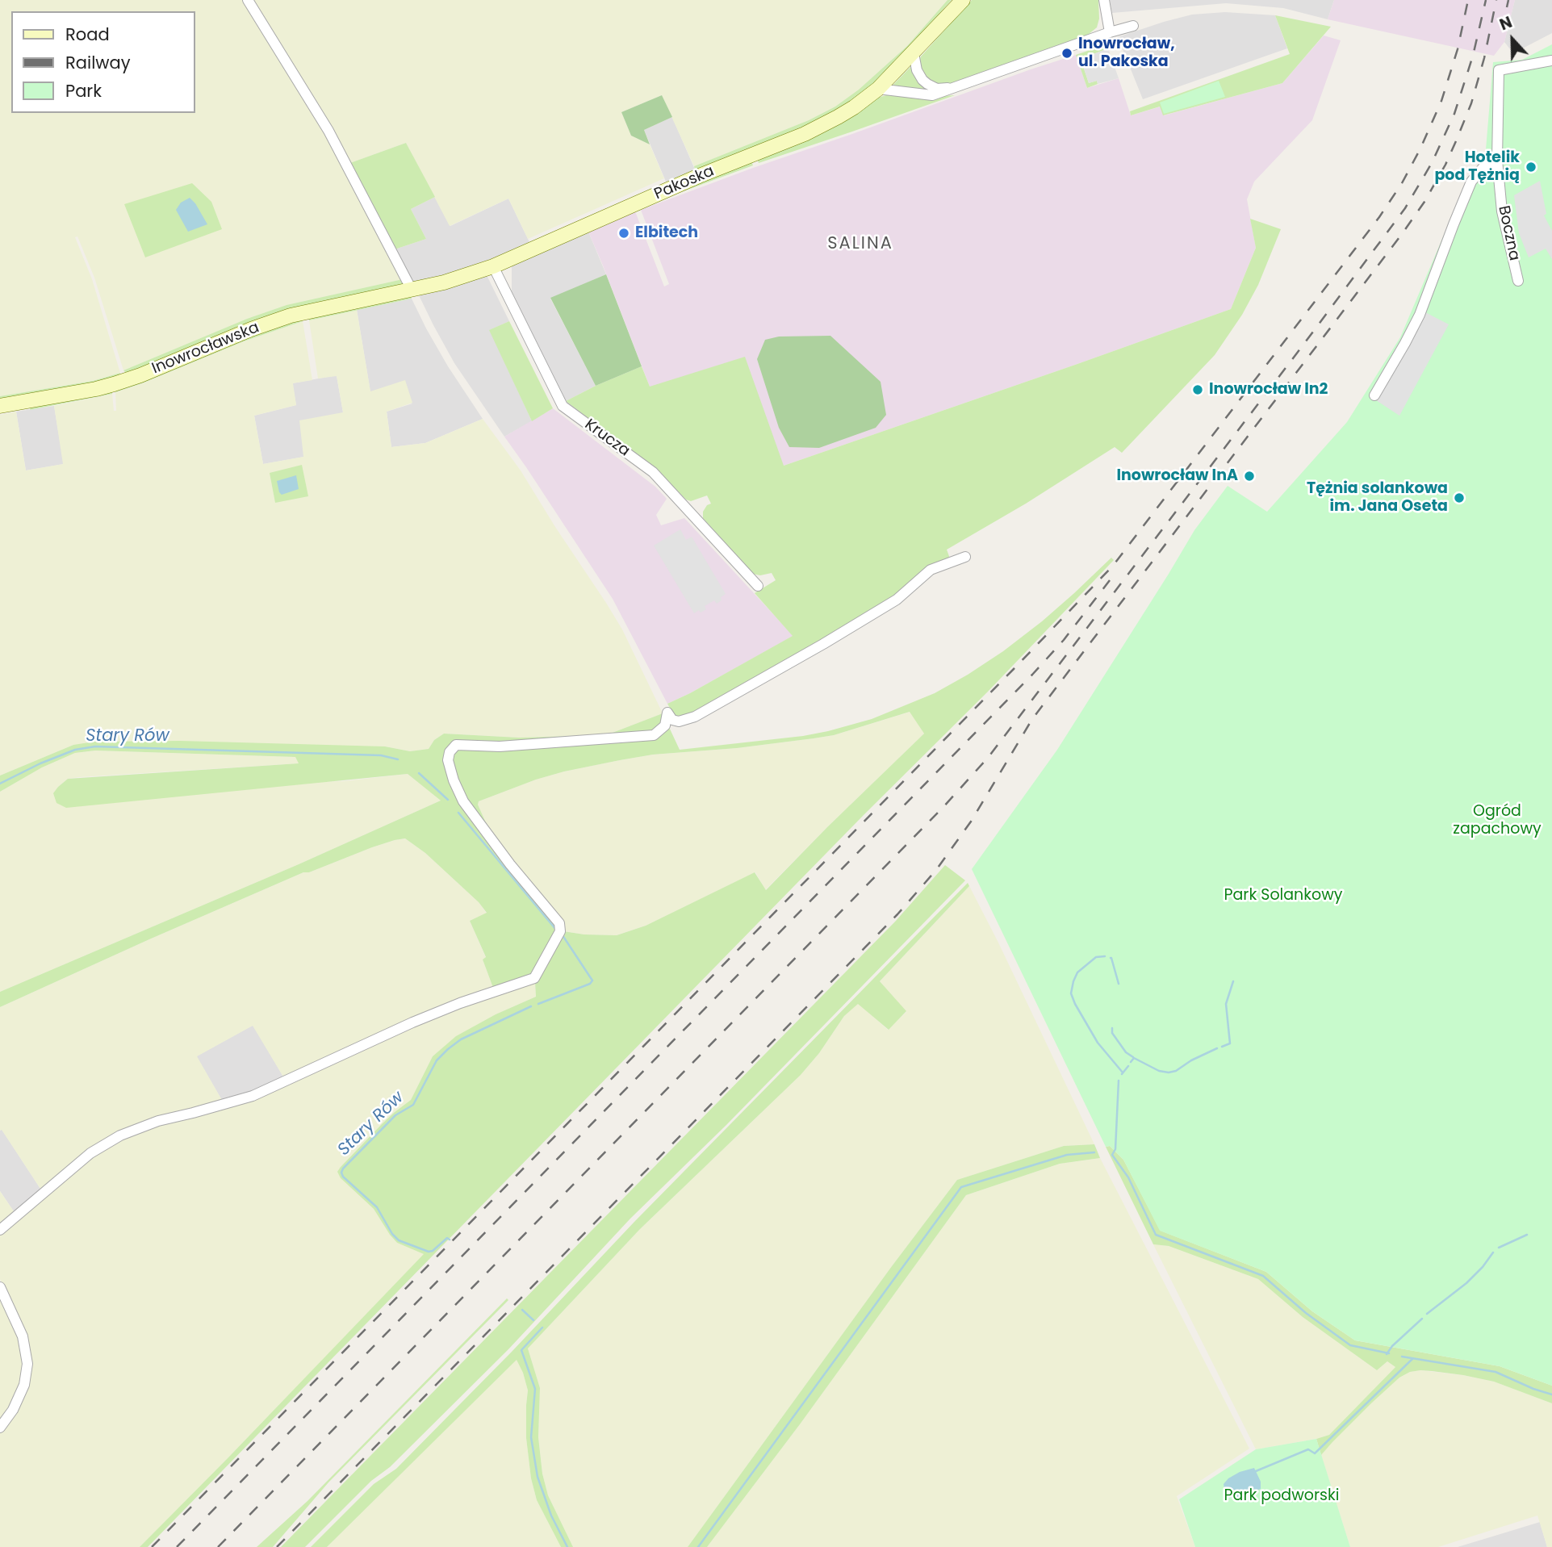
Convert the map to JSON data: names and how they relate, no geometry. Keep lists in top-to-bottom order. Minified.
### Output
{"streets":{"main road":["Pakoska","Inowrocławska"],"street":["Boczna","Krucza"]},"crossings":[["Pakoska","Inowrocławska"],["Pakoska","Krucza"]],"districts":["SALINA"],"water":["Stary Rów"],"parks":["Ogród zapachowy","Park Solankowy","Park podworski"],"places":["Inowrocław, ul. Pakoska","Hotelik pod Tężnią","Elbitech","Inowrocław In2","Inowrocław InA","Tężnia solankowa im. Jana Oseta"],"legend":["Road","Railway","Park"],"north":"top"}
